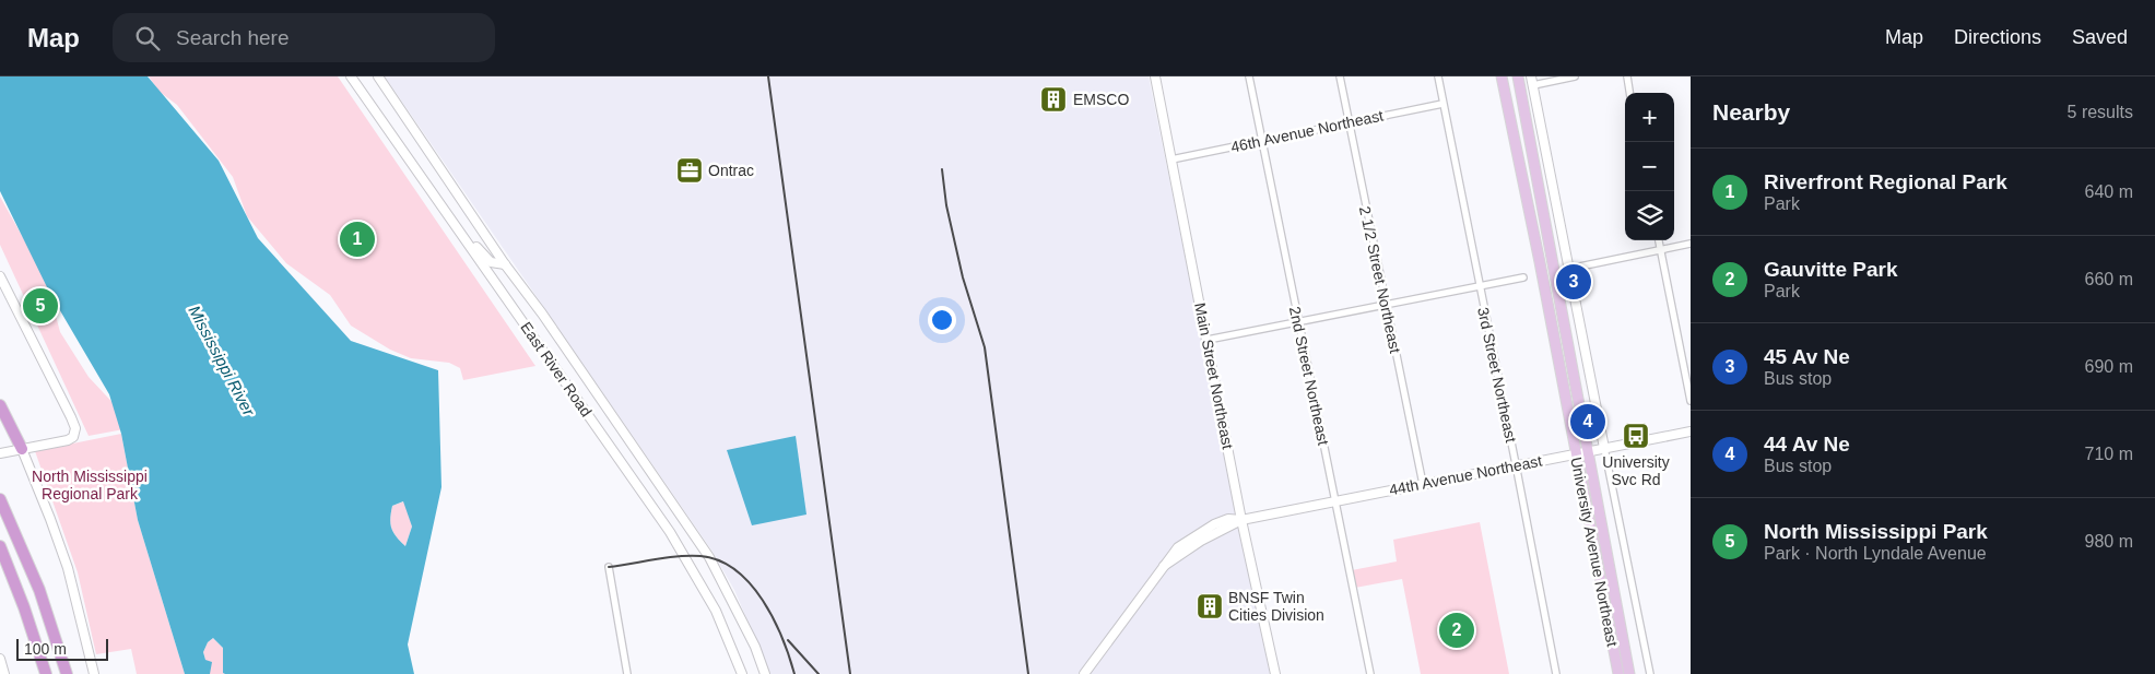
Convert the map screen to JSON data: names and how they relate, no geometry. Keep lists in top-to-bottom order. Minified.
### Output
{"streets":{"main road":["University Avenue Northeast"],"street":["46th Avenue Northeast","2 1/2 Street Northeast","East River Road","3rd Street Northeast","Main Street Northeast","2nd Street Northeast","44th Avenue Northeast"]},"crossings":[["46th Avenue Northeast","2 1/2 Street Northeast"],["46th Avenue Northeast","3rd Street Northeast"],["46th Avenue Northeast","Main Street Northeast"],["46th Avenue Northeast","2nd Street Northeast"],["2 1/2 Street Northeast","44th Avenue Northeast"],["3rd Street Northeast","44th Avenue Northeast"],["Main Street Northeast","44th Avenue Northeast"],["2nd Street Northeast","44th Avenue Northeast"],["44th Avenue Northeast","University Avenue Northeast"]],"water":["Mississippi River"],"parks":["North Mississippi Regional Park"],"places":{"building":["EMSCO","BNSF Twin Cities Division"],"office":["Ontrac"],"bus stop":["University Svc Rd"]},"scale_bar":"100 m","page":{"header":"Map","search":"Search here","nav":["Map","Directions","Saved"],"heading":["Nearby","5 results"],"map_buttons":["+","−"],"list":[{"mark":"1","name":"Riverfront Regional Park","note":"Park","value":"640 m"},{"mark":"2","name":"Gauvitte Park","note":"Park","value":"660 m"},{"mark":"3","name":"45 Av Ne","note":"Bus stop","value":"690 m"},{"mark":"4","name":"44 Av Ne","note":"Bus stop","value":"710 m"},{"mark":"5","name":"North Mississippi Park","note":"Park · North Lyndale Avenue","value":"980 m"}],"pins":["1","3","5","4","2"],"scale":"100 m"}}
